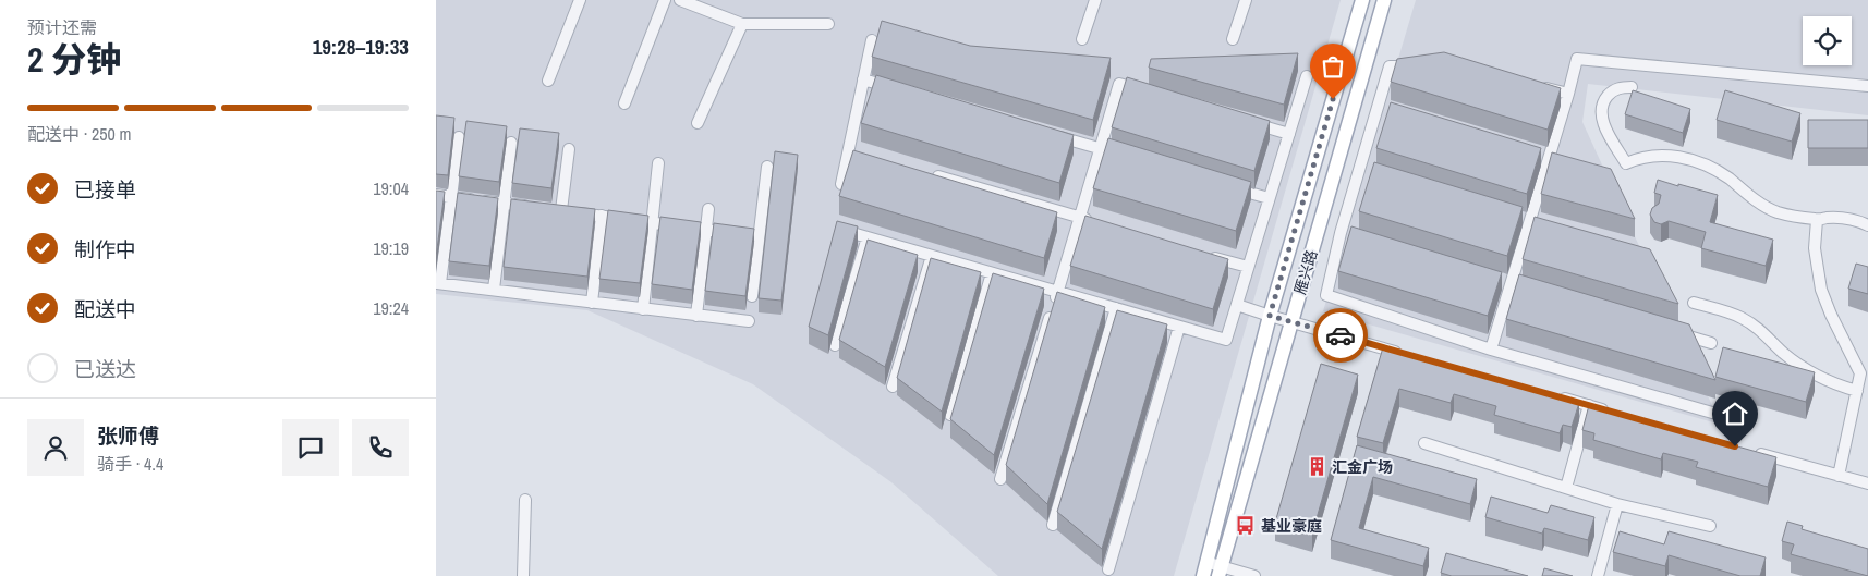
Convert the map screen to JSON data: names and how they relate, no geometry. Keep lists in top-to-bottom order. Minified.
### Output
{"streets":{"main road":["雁兴路"]},"places":{"building":["汇金广场"],"bus stop":["基业豪庭"]},"page":{"heading":["2 分钟","预计还需","19:28–19:33"],"panel":["张师傅","骑手 · 4.4"],"bar":"配送中 · 250 m","list":[["已接单","19:04"],["制作中","19:19"],["配送中","19:24"],"已送达"]}}
